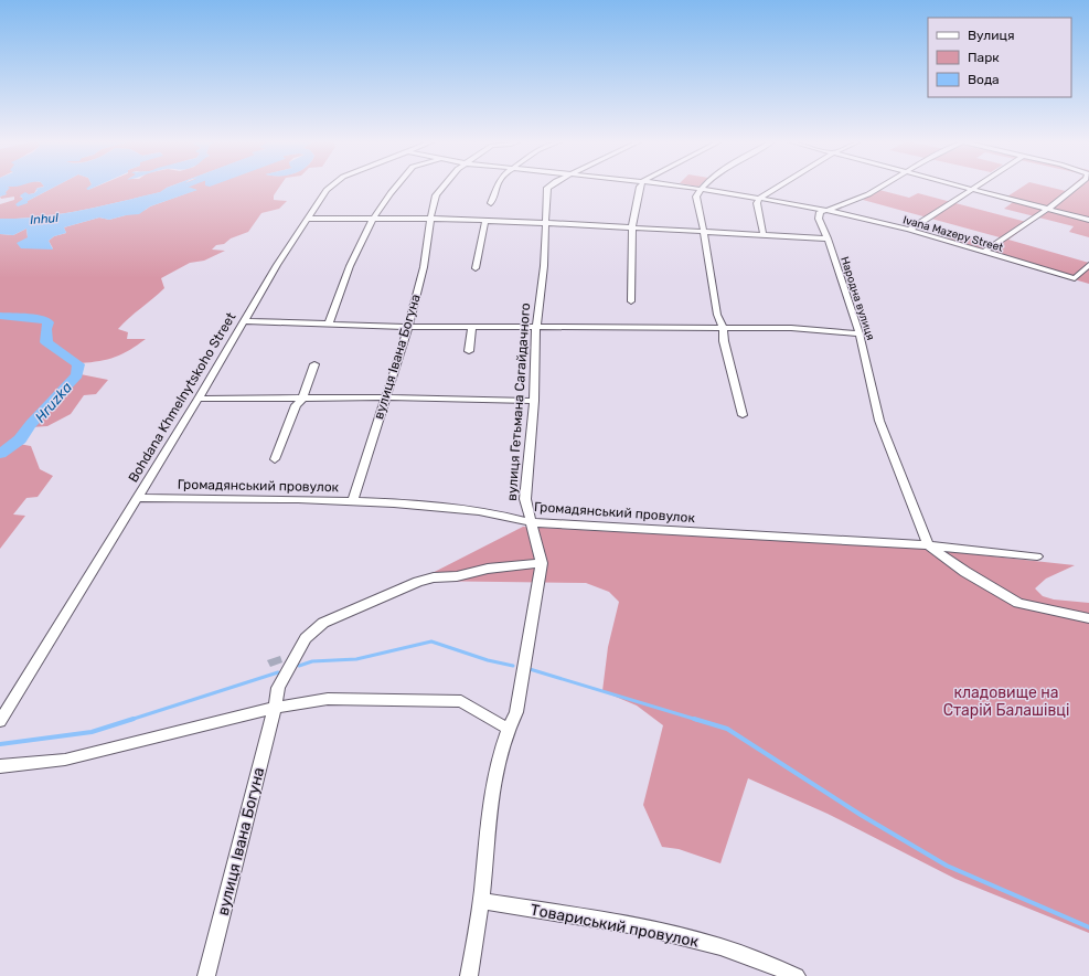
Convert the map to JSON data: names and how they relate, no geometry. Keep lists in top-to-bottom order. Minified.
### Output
{"streets":{"street":["Ivana Mazepy Street","Народна вулиця","вулиця Івана Богуна","Bohdana Khmelnytskoho Street","вулиця Гетьмана Сагайдачного","Громадянський провулок","Товариський провулок"]},"crossings":[["Ivana Mazepy Street","Народна вулиця"],["Народна вулиця","Громадянський провулок"],["вулиця Івана Богуна","Громадянський провулок"],["Bohdana Khmelnytskoho Street","Громадянський провулок"],["вулиця Гетьмана Сагайдачного","Громадянський провулок"],["вулиця Гетьмана Сагайдачного","Товариський провулок"]],"water":["Inhul","Hruzka"],"parks":["кладовище на Старій Балашівці"],"legend":["Вулиця","Парк","Вода"]}
